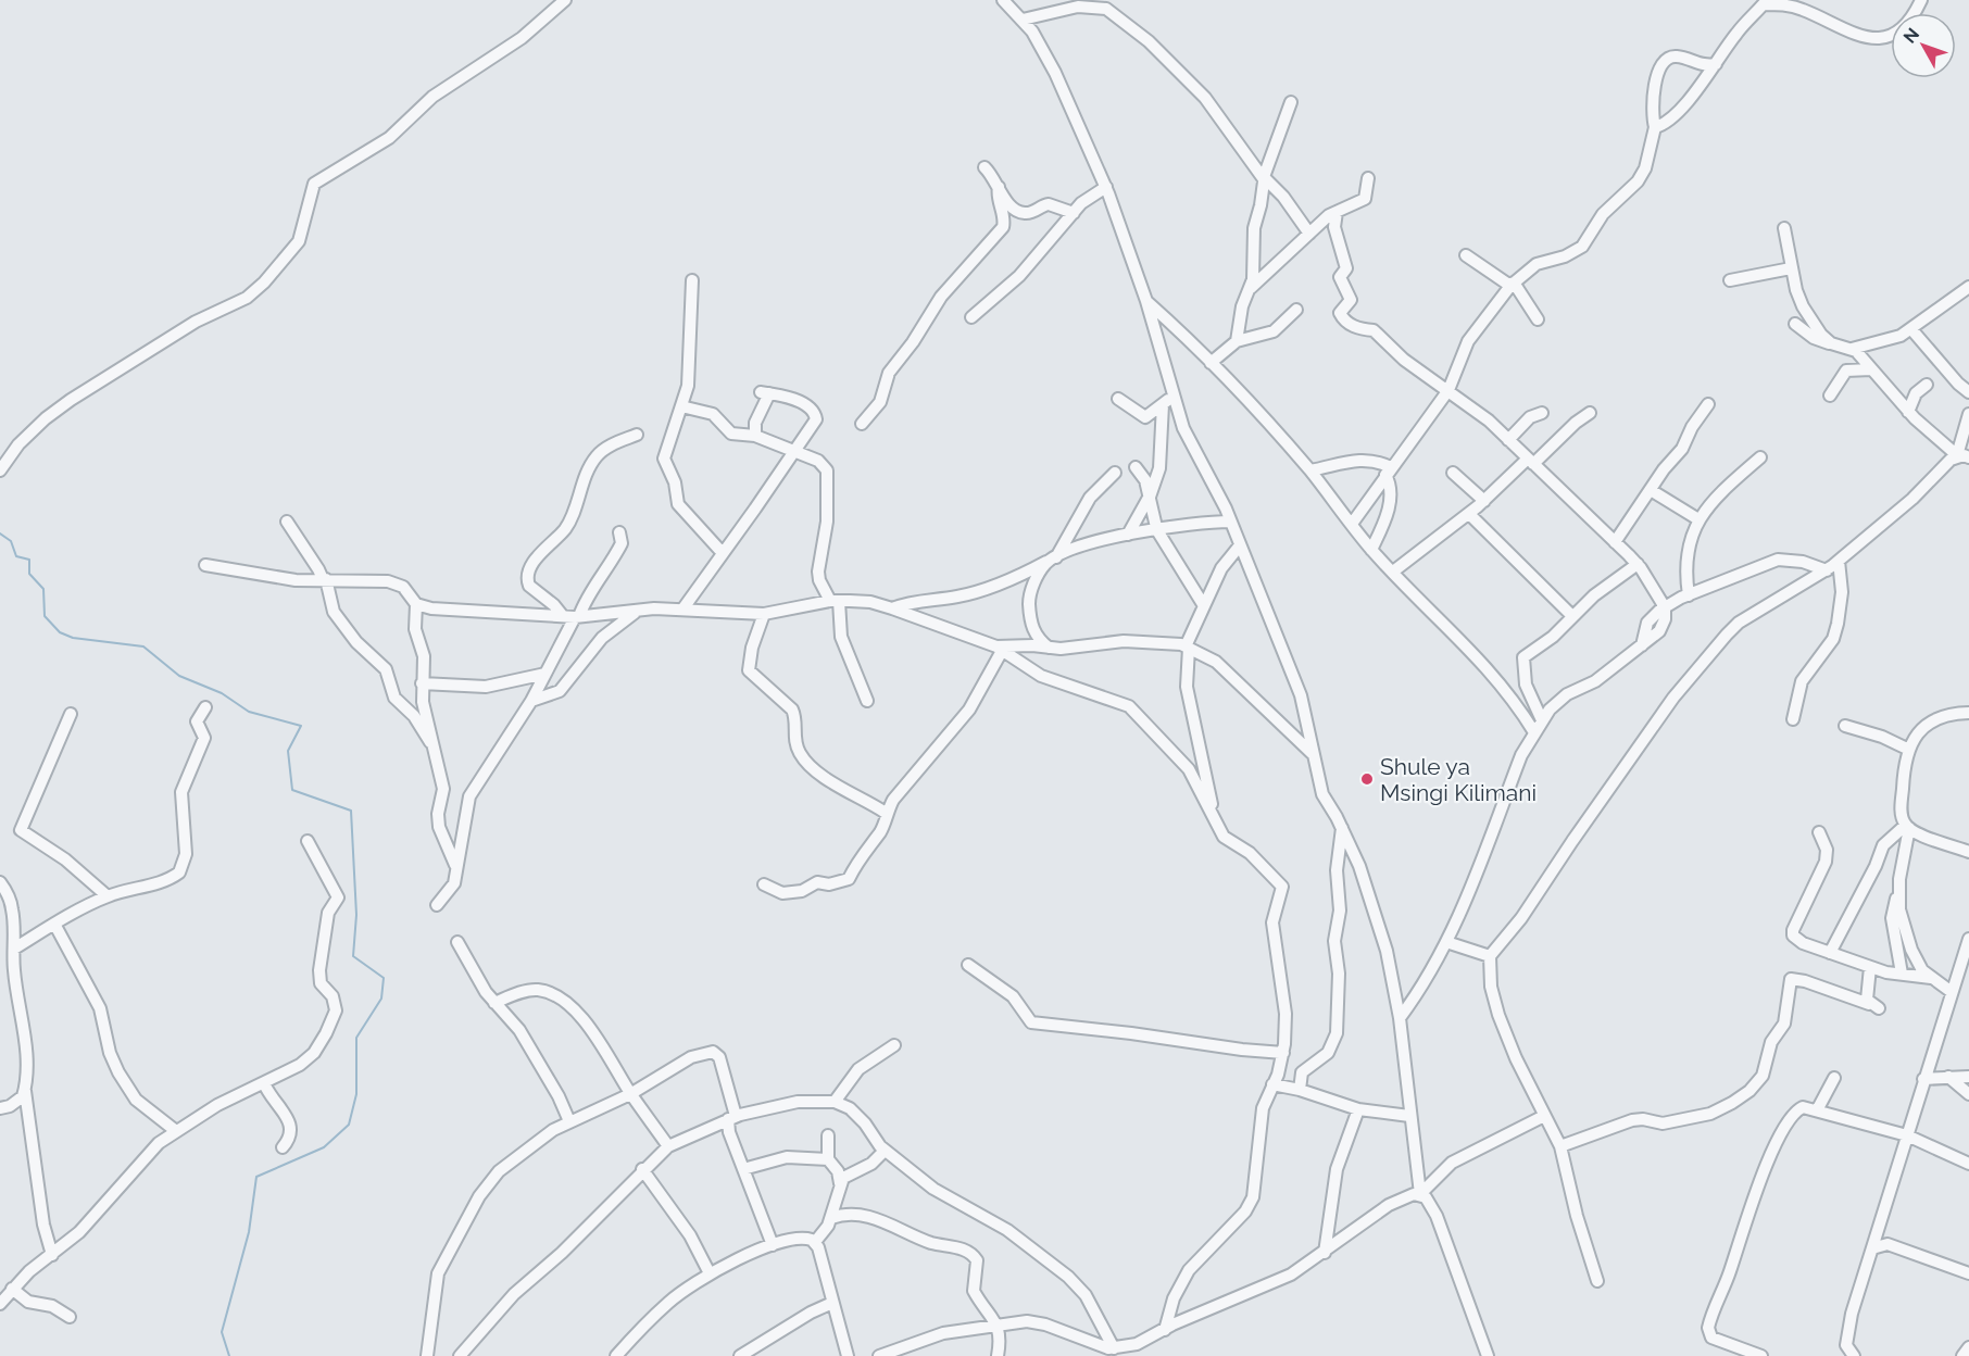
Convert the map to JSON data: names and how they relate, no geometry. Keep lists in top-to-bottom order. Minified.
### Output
{"places":["Shule ya Msingi Kilimani"],"north":"top left"}
